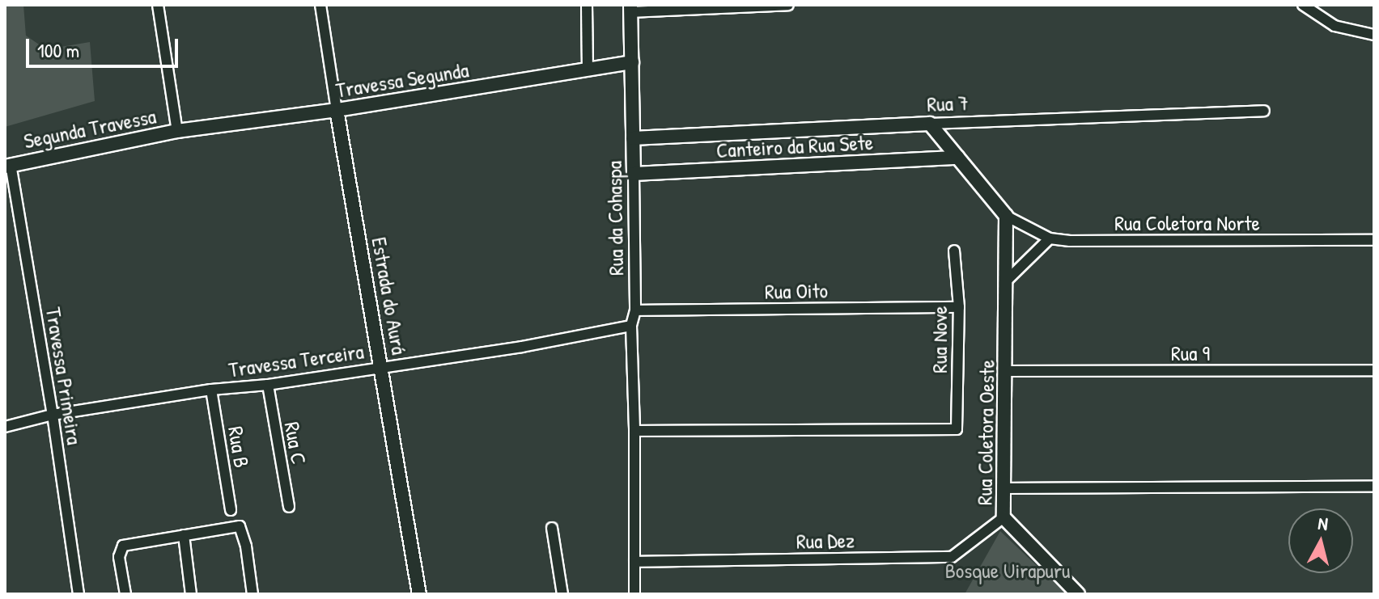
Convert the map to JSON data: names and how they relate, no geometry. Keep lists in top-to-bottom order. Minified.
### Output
{"streets":{"street":["Travessa Segunda","Rua 7","Segunda Travessa","Canteiro da Rua Sete","Rua da Cohaspa","Rua Coletora Norte","Rua Oito","Estrada do Aurá","Rua Nove","Rua 9","Travessa Terceira","Travessa Primeira","Rua Coletora Oeste","Rua C","Rua B","Rua Dez"]},"crossings":[["Travessa Segunda","Segunda Travessa"],["Travessa Segunda","Rua da Cohaspa"],["Travessa Segunda","Estrada do Aurá"],["Rua 7","Rua da Cohaspa"],["Segunda Travessa","Travessa Primeira"],["Canteiro da Rua Sete","Rua da Cohaspa"],["Rua da Cohaspa","Rua Oito"],["Rua da Cohaspa","Rua Nove"],["Rua da Cohaspa","Travessa Terceira"],["Rua da Cohaspa","Rua Dez"],["Rua Coletora Norte","Rua Coletora Oeste"],["Rua Oito","Rua Nove"],["Estrada do Aurá","Travessa Terceira"],["Rua 9","Rua Coletora Oeste"],["Travessa Terceira","Travessa Primeira"],["Travessa Terceira","Rua C"],["Travessa Terceira","Rua B"],["Rua Coletora Oeste","Rua Dez"]],"parks":["Bosque Uirapuru"],"scale_bar":"100 m","north":"top"}
